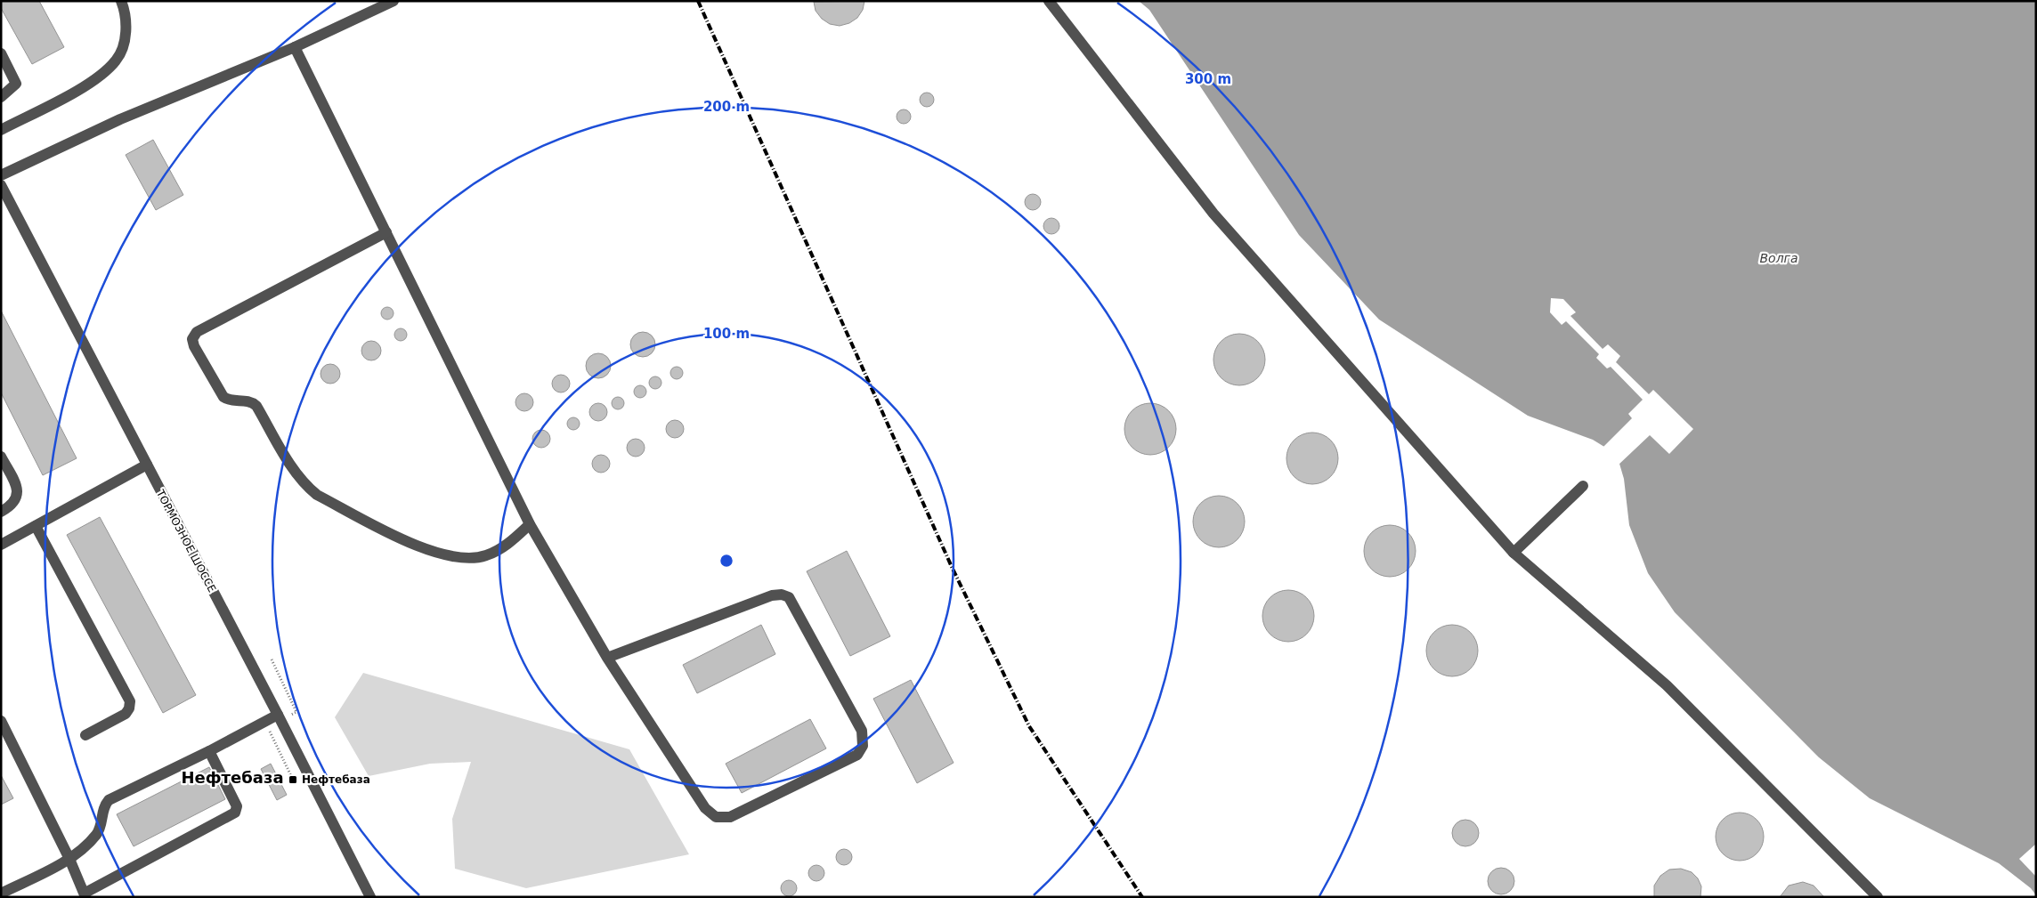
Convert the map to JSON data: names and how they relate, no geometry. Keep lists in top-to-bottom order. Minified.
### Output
{"streets":{"street":["ТОРМОЗНОЕ ШОССЕ"]},"districts":["Нефтебаза"],"water":["Волга"],"places":{"transit":["Нефтебаза"]},"rings":["300 m","200 m","100 m"]}
